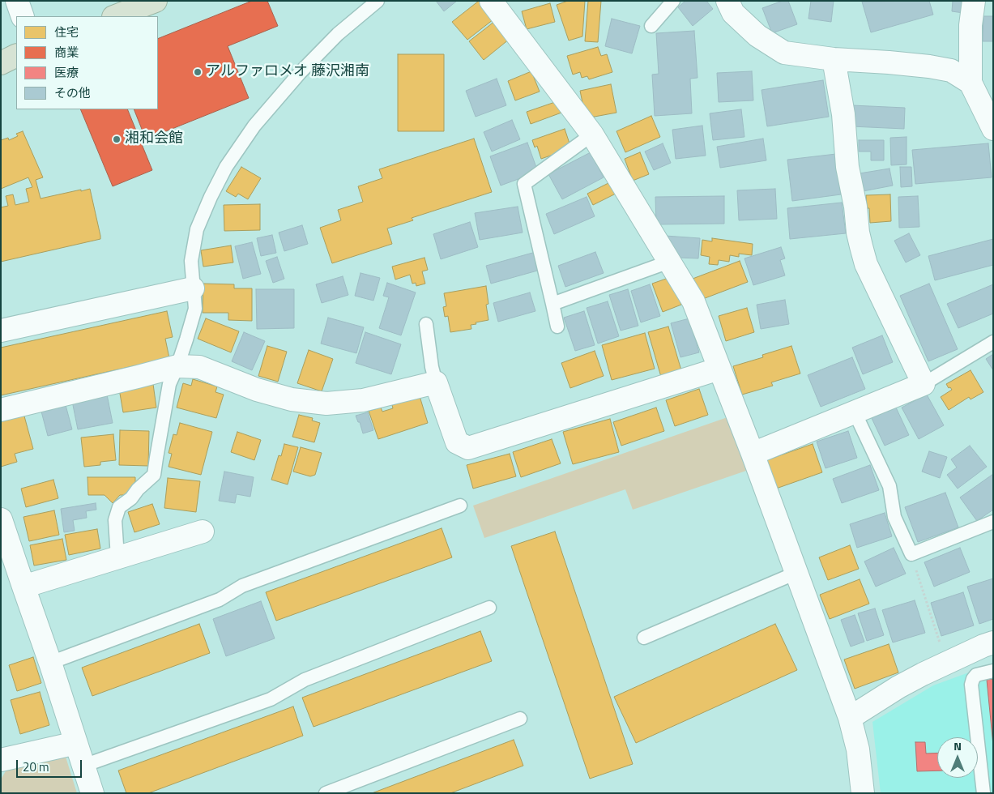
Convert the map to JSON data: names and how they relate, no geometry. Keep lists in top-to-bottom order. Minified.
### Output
{"places":["アルファロメオ 藤沢湘南","湘和会館"],"legend":["住宅","商業","医療","その他"],"scale_bar":"20 m","north":"top"}
